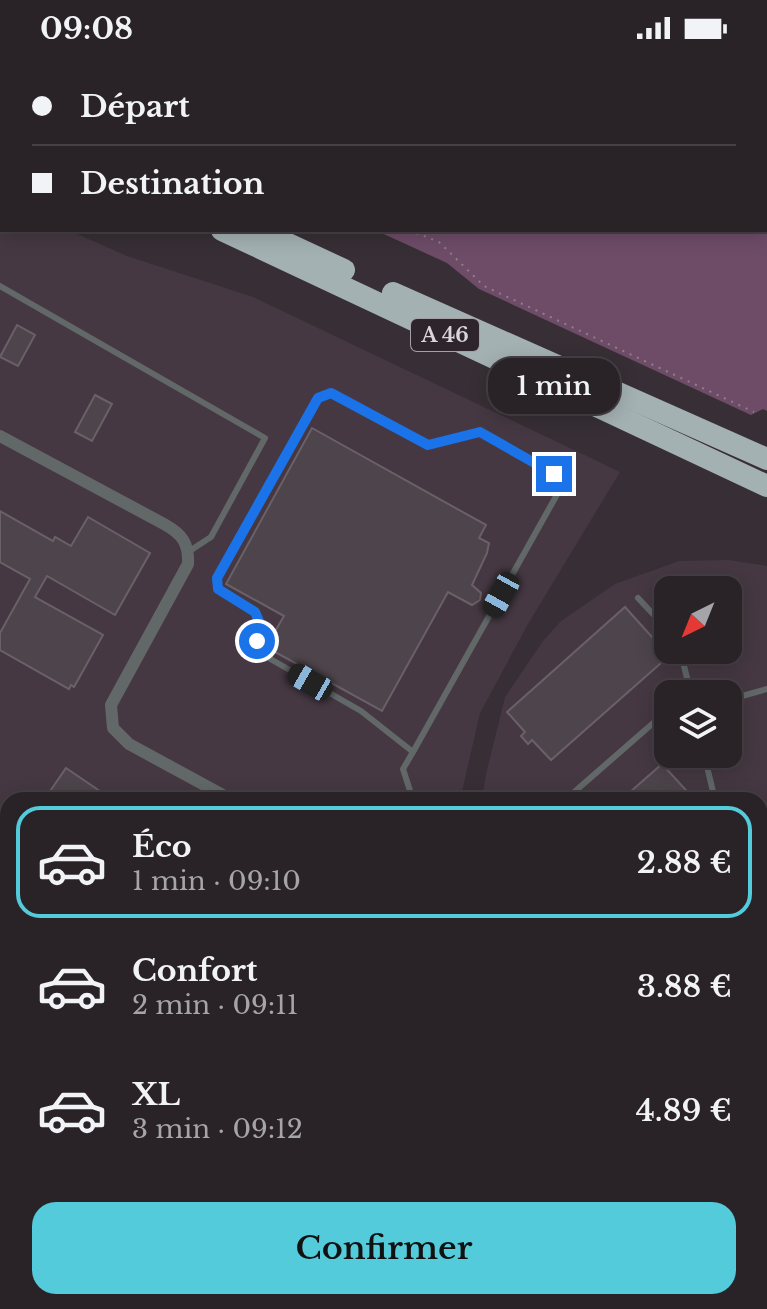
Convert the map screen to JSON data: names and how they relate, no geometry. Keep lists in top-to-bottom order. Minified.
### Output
{"streets":{"highway":["A 46"]},"north":"bottom left","page":{"status":"09:08","banner":["Départ","Destination"],"bubble":"1 min","list":[{"name":"Éco","note":"1 min · 09:10","value":"2.88 €"},{"name":"Confort","note":"2 min · 09:11","value":"3.88 €"},{"name":"XL","note":"3 min · 09:12","value":"4.89 €"}],"buttons":"Confirmer"}}
